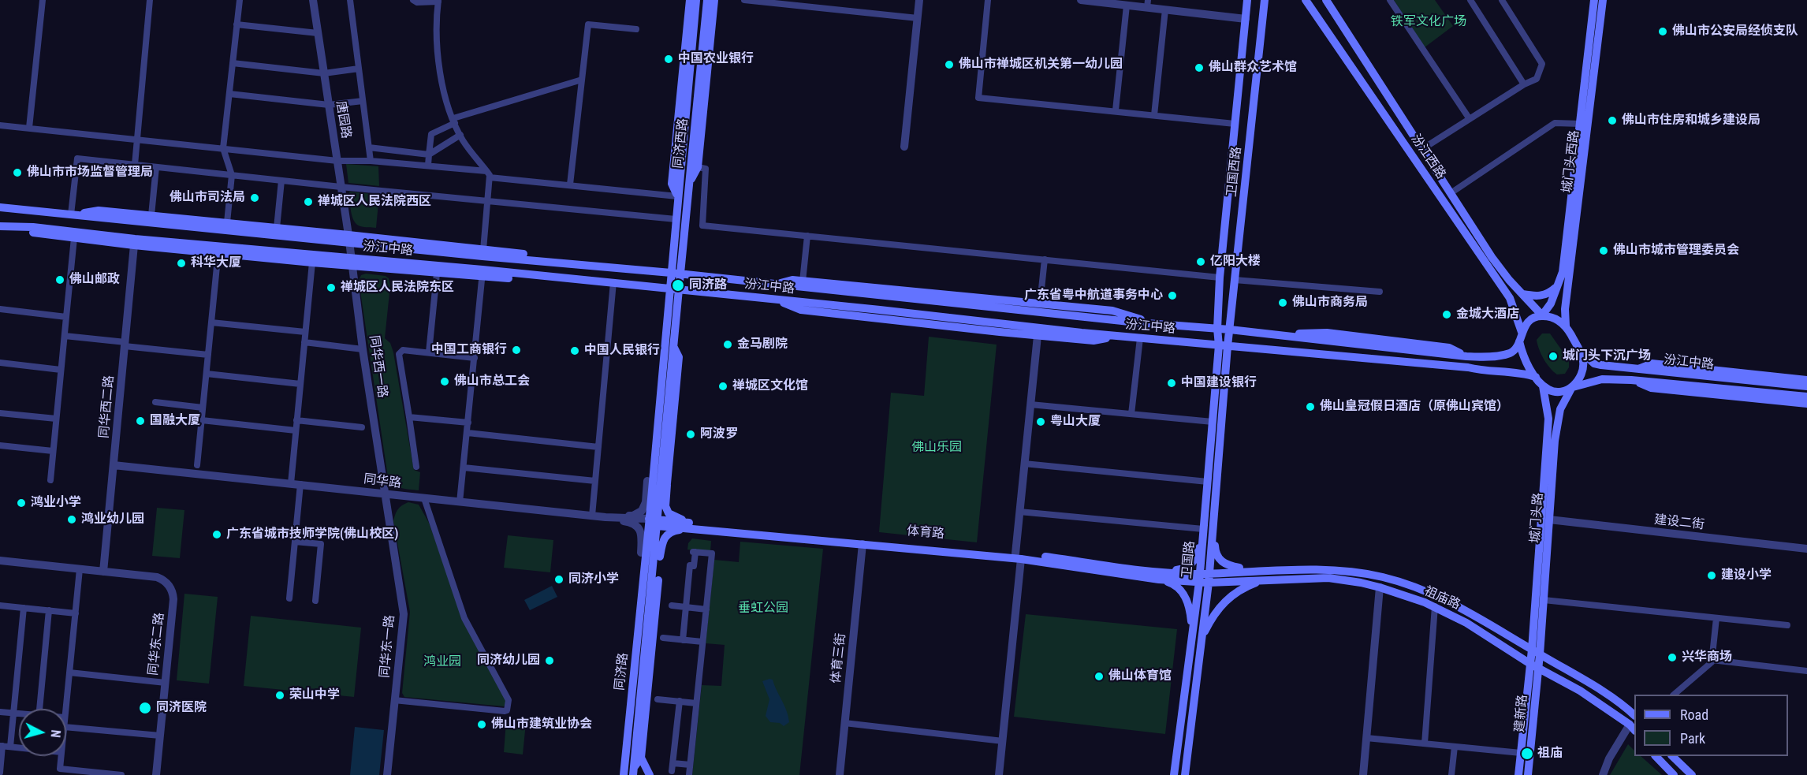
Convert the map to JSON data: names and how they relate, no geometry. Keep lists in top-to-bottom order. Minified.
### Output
{"streets":{"main road":["同济西路","汾江西路","城门头西路","卫国西路","汾江中路","城门头路","体育路","卫国路","祖庙路","同济路","建新路"],"street":["唐园路","同华西一路","同华西二路","同华路","建设二街","同华东二路","同华东一路","体育三街"]},"crossings":[["唐园路","汾江中路"],["唐园路","同华西一路"],["同济西路","汾江中路"],["同济西路","同济路"],["汾江西路","城门头西路"],["汾江西路","汾江中路"],["汾江西路","城门头路"],["城门头西路","汾江中路"],["城门头西路","城门头路"],["卫国西路","汾江中路"],["卫国西路","卫国路"],["汾江中路","同华西一路"],["汾江中路","城门头路"],["汾江中路","卫国路"],["汾江中路","同济路"],["同华西一路","同华路"],["同华西一路","同华东一路"],["同华西二路","同华路"],["同华西二路","同华东二路"],["同华路","体育路"],["同华路","同华东一路"],["城门头路","建设二街"],["城门头路","祖庙路"],["城门头路","建新路"],["体育路","卫国路"],["体育路","祖庙路"],["体育路","体育三街"],["体育路","同济路"],["卫国路","祖庙路"],["祖庙路","建新路"]],"parks":["铁军文化广场","佛山乐园","垂虹公园","鸿业园"],"places":["佛山市公安局经侦支队","中国农业银行","佛山市禅城区机关第一幼儿园","佛山群众艺术馆","佛山市住房和城乡建设局","佛山市市场监督管理局","佛山市司法局","禅城区人民法院西区","佛山市城市管理委员会","亿阳大楼","科华大厦","佛山邮政","同济路","禅城区人民法院东区","广东省粤中航道事务中心","佛山市商务局","金城大酒店","金马剧院","中国工商银行","中国人民银行","城门头下沉广场","佛山市总工会","中国建设银行","禅城区文化馆","佛山皇冠假日酒店（原佛山宾馆）","国融大厦","粤山大厦","阿波罗","鸿业小学","鸿业幼儿园","广东省城市技师学院(佛山校区)","建设小学","同济小学","兴华商场","同济幼儿园","佛山体育馆","荣山中学","同济医院","佛山市建筑业协会","祖庙"],"legend":["Road","Park"],"north":"right"}
